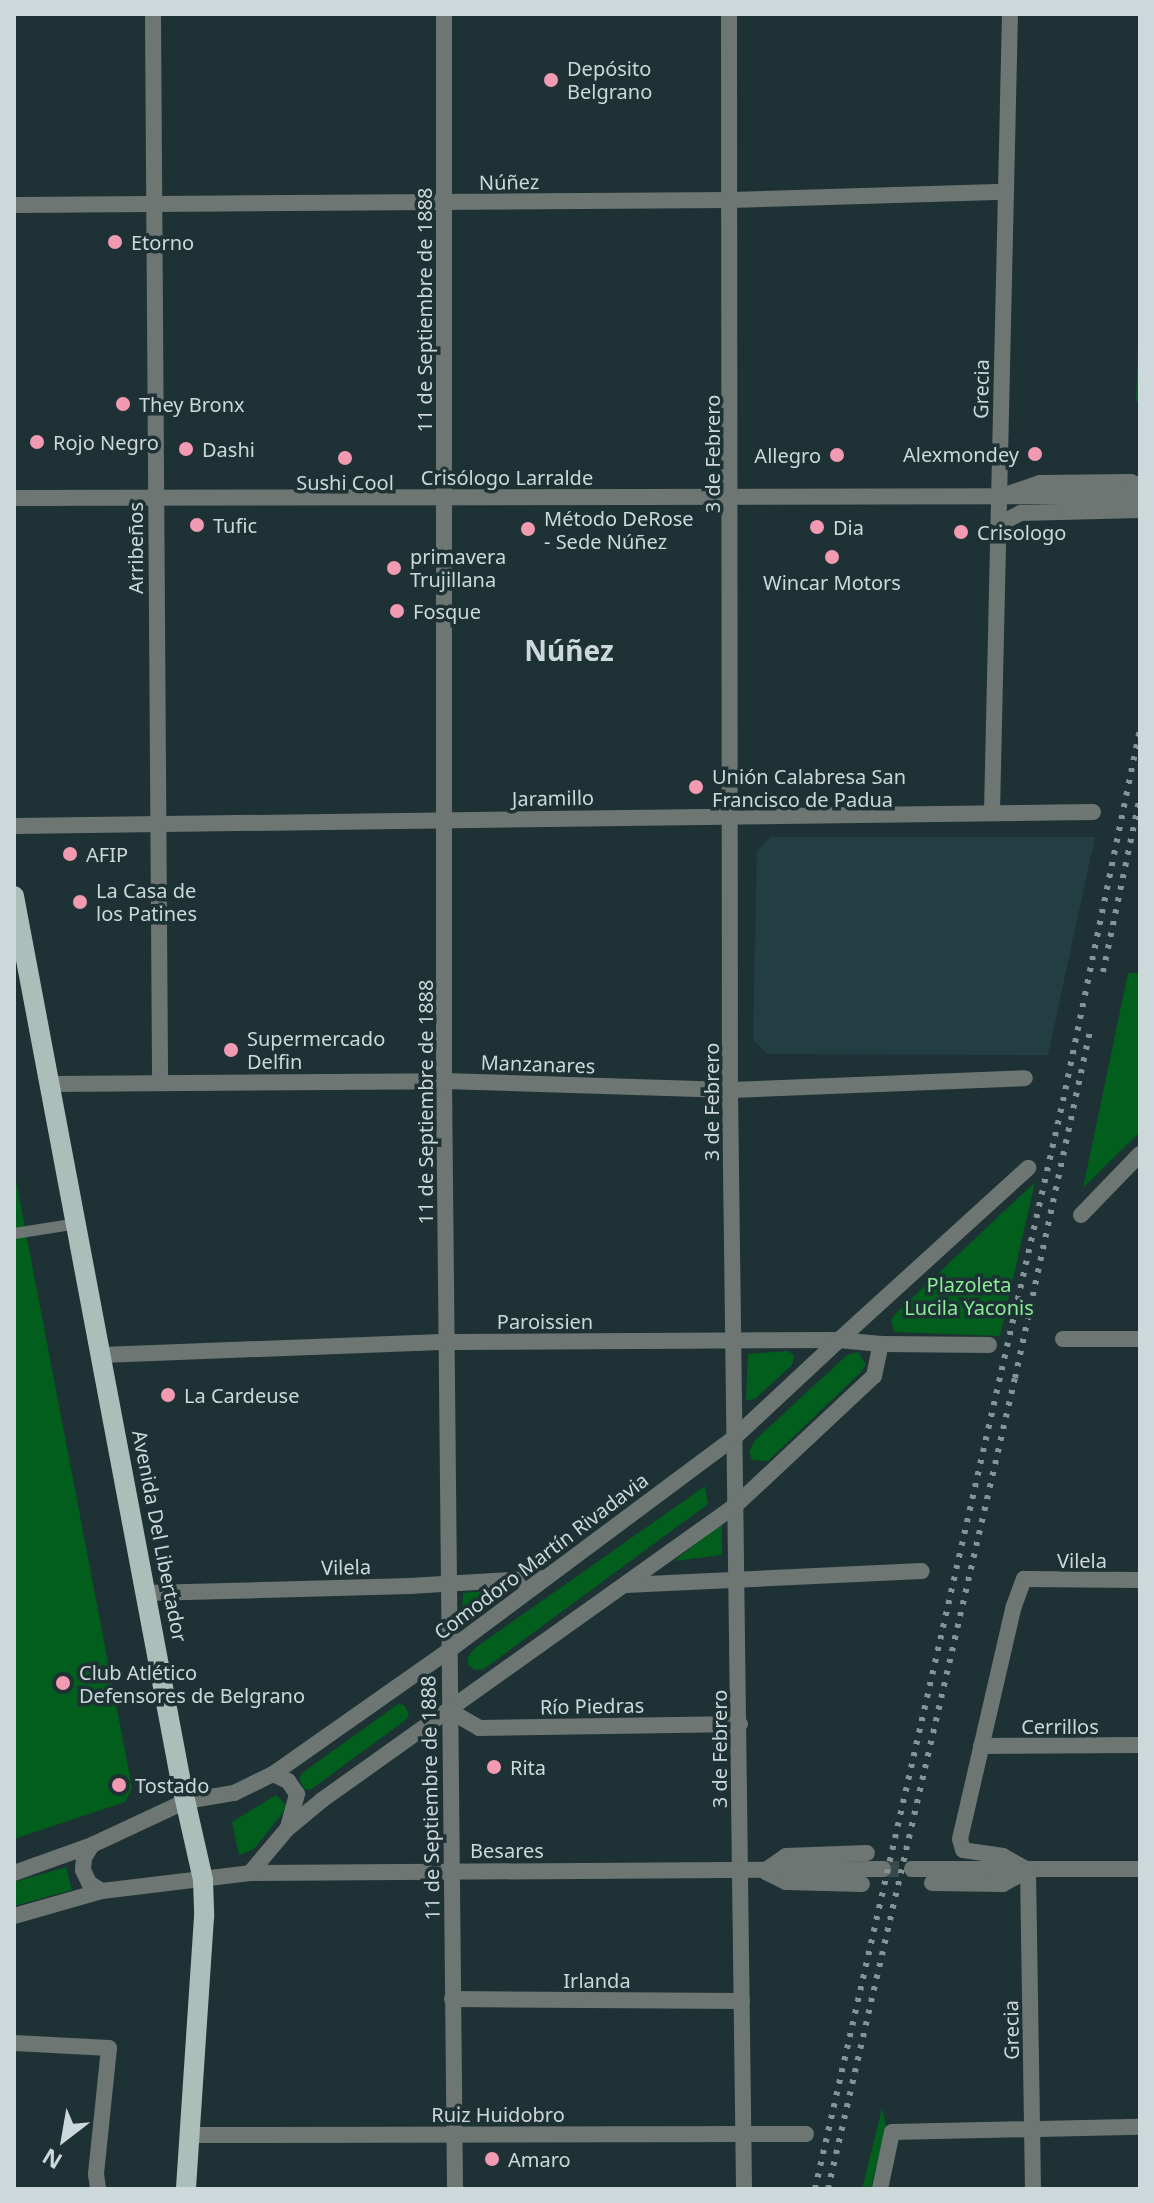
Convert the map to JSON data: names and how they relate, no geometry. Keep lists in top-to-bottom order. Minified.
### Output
{"streets":{"main road":["Avenida Del Libertador"],"street":["Núñez","11 de Septiembre de 1888","Grecia","3 de Febrero","Crisólogo Larralde","Arribeños","Jaramillo","Manzanares","Paroissien","Comodoro Martín Rivadavia","Vilela","Río Piedras","Cerrillos","Besares","Irlanda","Ruiz Huidobro"]},"crossings":[["Núñez","11 de Septiembre de 1888"],["Núñez","Grecia"],["Núñez","3 de Febrero"],["Núñez","Arribeños"],["11 de Septiembre de 1888","Crisólogo Larralde"],["11 de Septiembre de 1888","Jaramillo"],["11 de Septiembre de 1888","Manzanares"],["11 de Septiembre de 1888","Paroissien"],["11 de Septiembre de 1888","Comodoro Martín Rivadavia"],["11 de Septiembre de 1888","Vilela"],["11 de Septiembre de 1888","Río Piedras"],["11 de Septiembre de 1888","Besares"],["11 de Septiembre de 1888","Irlanda"],["11 de Septiembre de 1888","Ruiz Huidobro"],["Grecia","Crisólogo Larralde"],["Grecia","Jaramillo"],["3 de Febrero","Crisólogo Larralde"],["3 de Febrero","Jaramillo"],["3 de Febrero","Manzanares"],["3 de Febrero","Paroissien"],["3 de Febrero","Comodoro Martín Rivadavia"],["3 de Febrero","Río Piedras"],["3 de Febrero","Besares"],["3 de Febrero","Irlanda"],["3 de Febrero","Ruiz Huidobro"],["Crisólogo Larralde","Arribeños"],["Arribeños","Jaramillo"],["Arribeños","Manzanares"],["Manzanares","Avenida Del Libertador"],["Paroissien","Avenida Del Libertador"],["Paroissien","Comodoro Martín Rivadavia"],["Avenida Del Libertador","Comodoro Martín Rivadavia"],["Avenida Del Libertador","Vilela"],["Avenida Del Libertador","Ruiz Huidobro"],["Comodoro Martín Rivadavia","Vilela"],["Vilela","Cerrillos"]],"districts":["Núñez"],"parks":["Plazoleta Lucila Yaconis"],"places":["Depósito Belgrano","Etorno","They Bronx","Rojo Negro","Dashi","Alexmondey","Allegro","Sushi Cool","Tufic","Dia","Método DeRose - Sede Núñez","Crisologo","Wincar Motors","primavera Trujillana","Fosque","Unión Calabresa San Francisco de Padua","AFIP","La Casa de los Patines","Supermercado Delfin","La Cardeuse","Club Atlético Defensores de Belgrano","Rita","Tostado","Amaro"],"north":"bottom left"}
